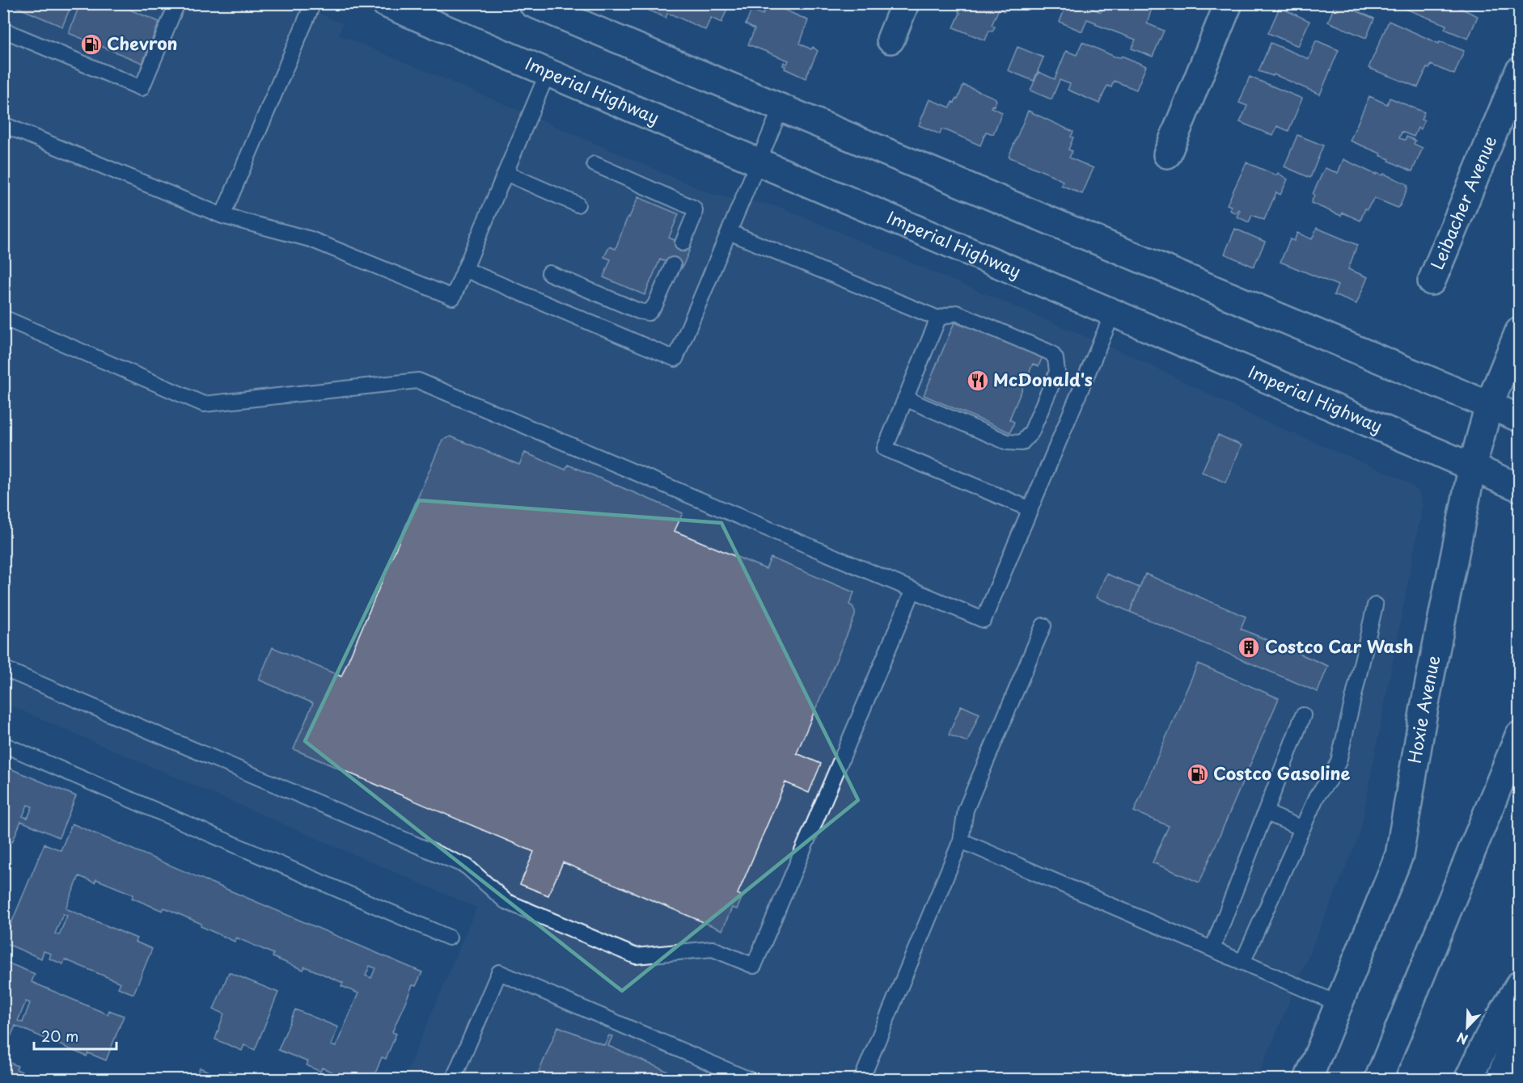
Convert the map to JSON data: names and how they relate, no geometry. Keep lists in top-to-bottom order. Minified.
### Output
{"streets":{"main road":["Imperial Highway","Leibacher Avenue","Hoxie Avenue"]},"crossings":[["Imperial Highway","Hoxie Avenue"]],"places":{"fuel station":["Chevron","Costco Gasoline"],"restaurant":["McDonald's"],"building":["Costco Car Wash"]},"scale_bar":"20 m","north":"bottom left"}
